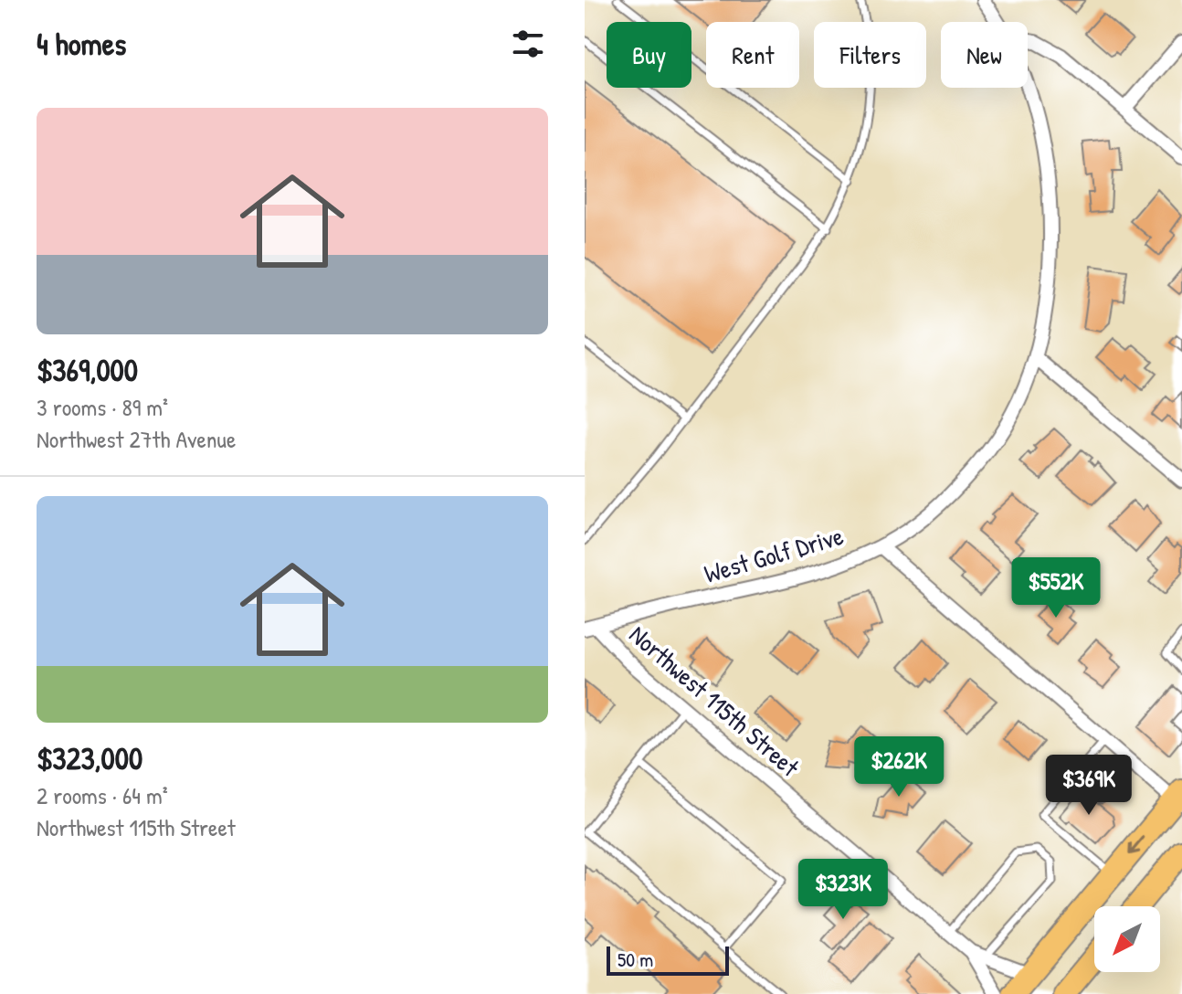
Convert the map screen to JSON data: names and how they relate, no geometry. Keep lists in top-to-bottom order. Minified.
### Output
{"streets":{"street":["West Golf Drive","Northwest 115th Street"]},"crossings":[["West Golf Drive","Northwest 115th Street"]],"scale_bar":"50 m","north":"bottom left","page":{"heading":"4 homes","chip":["Buy","Rent","Filters","New"],"list":[{"name":"$369,000","note":"3 rooms · 89 m² · Northwest 27th Avenue"},{"name":"$323,000","note":"2 rooms · 64 m² · Northwest 115th Street"}],"price":["$552K","$262K","$369K","$323K"],"scale":"50 m"}}
